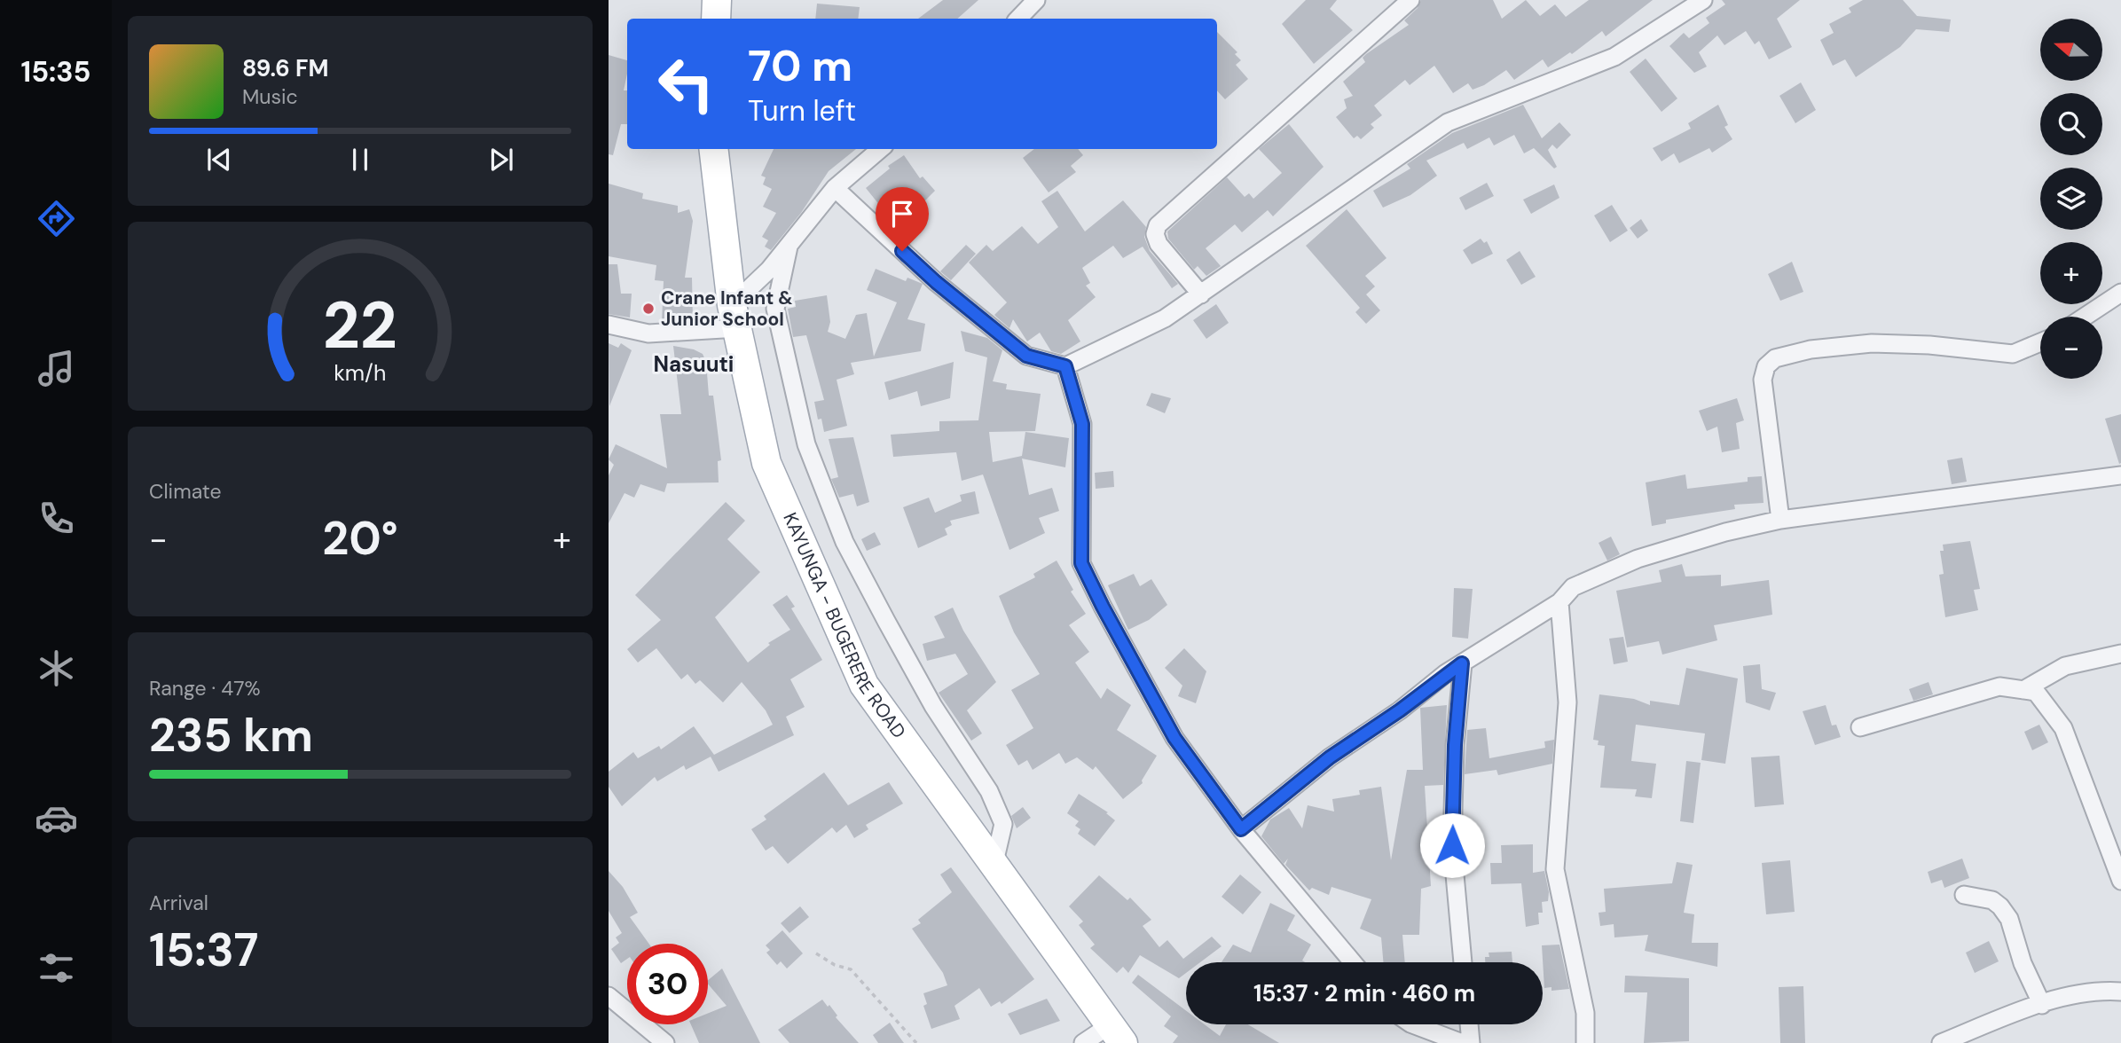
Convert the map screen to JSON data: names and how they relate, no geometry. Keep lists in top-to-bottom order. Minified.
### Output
{"streets":{"main road":["KAYUNGA - BUGERERE ROAD"]},"districts":["Nasuuti"],"places":["Crane Infant & Junior School"],"north":"left","page":{"tabs":"15:35","map_buttons":["+","−"],"turn":["70 m","Turn left"],"song":["89.6 FM","Music"],"tile":["Climate",["Range · 47%","235 km"],["Arrival","15:37"]],"heat":["−","20°","+"],"limit":"30","trip":"15:37 · 2 min · 460 m","gauge":["22","km/h"]}}
